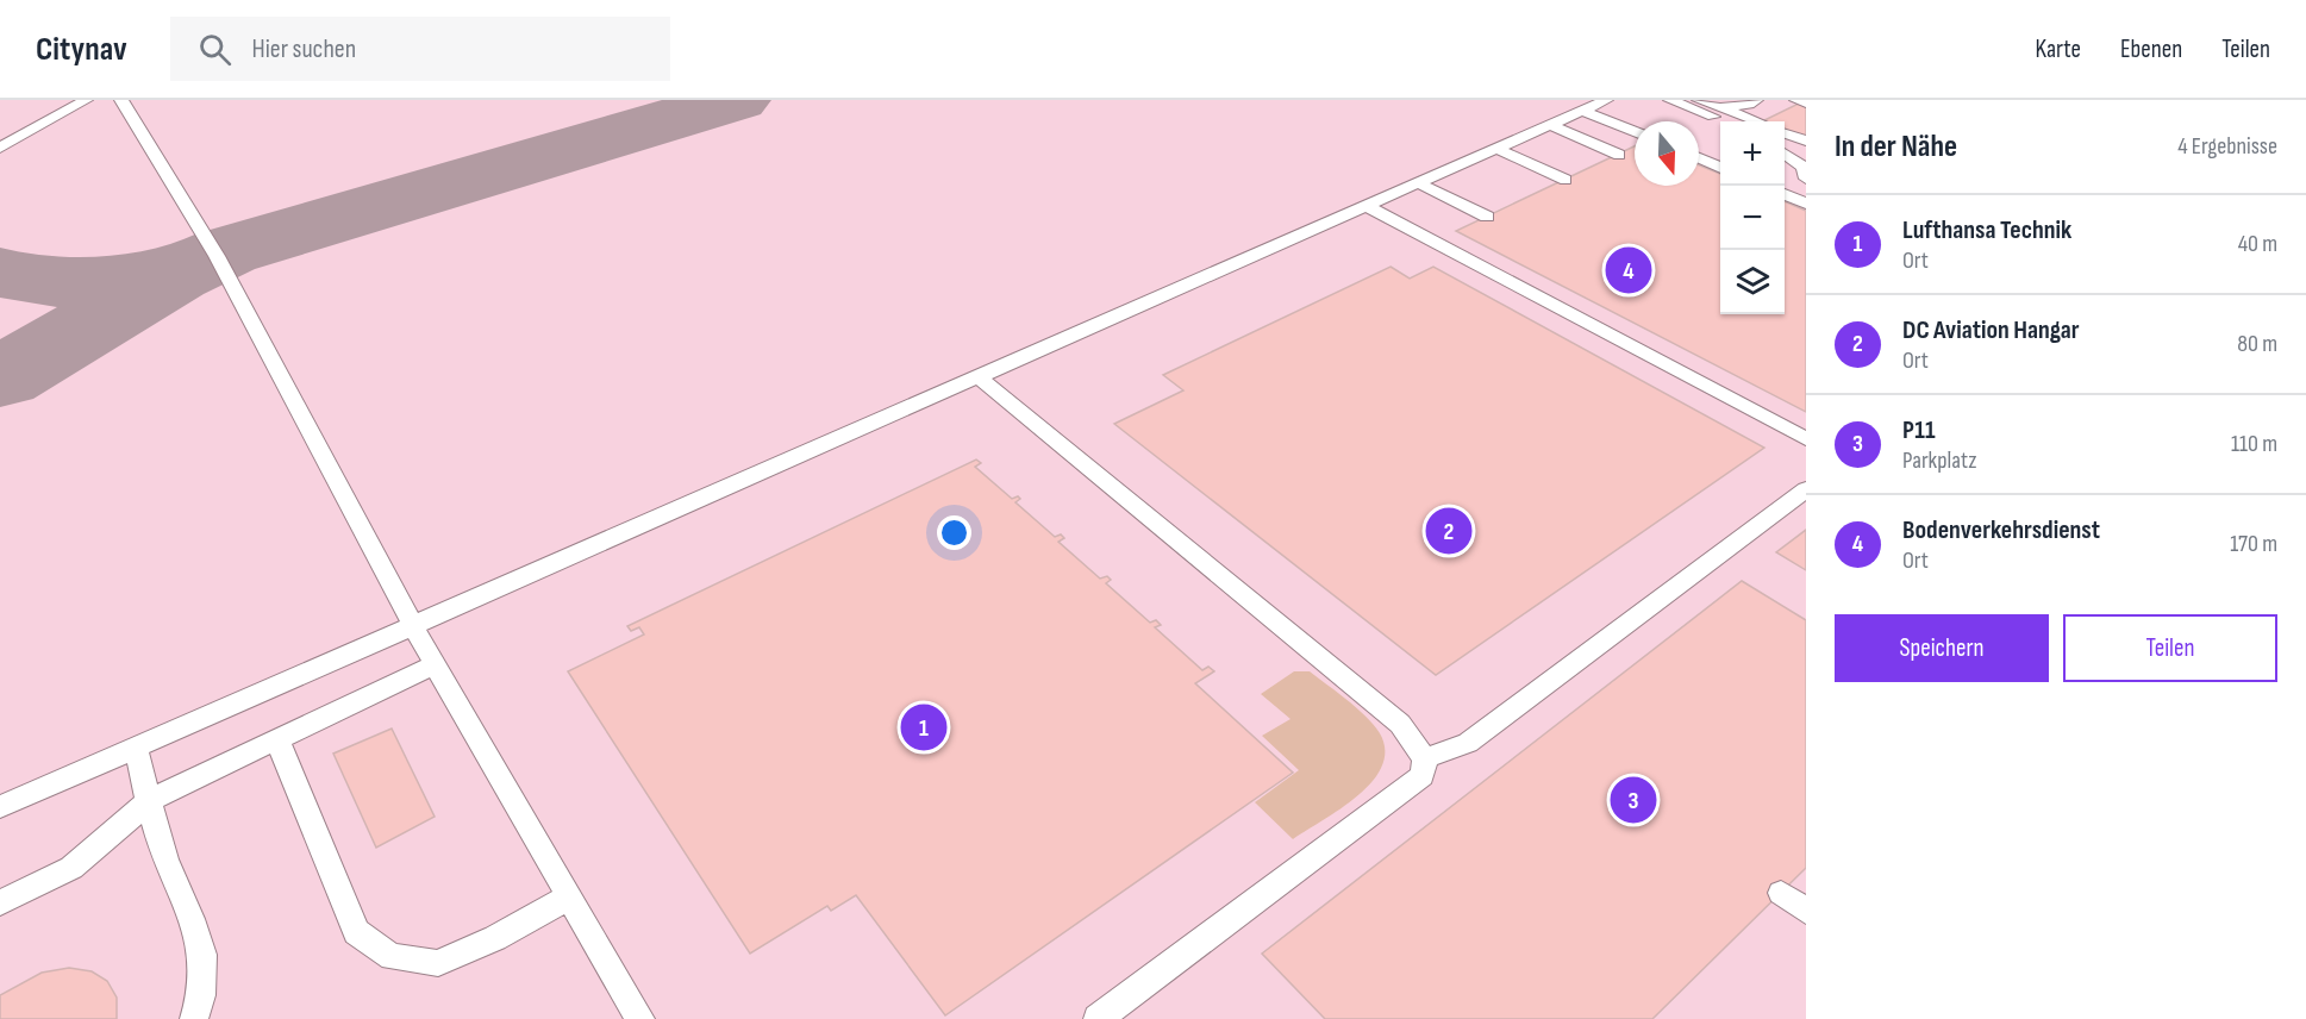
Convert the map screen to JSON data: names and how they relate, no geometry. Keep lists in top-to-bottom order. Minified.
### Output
{"north":"bottom","page":{"header":"Citynav","search":"Hier suchen","nav":["Karte","Ebenen","Teilen"],"heading":["In der Nähe","4 Ergebnisse"],"map_buttons":["+","−"],"list":[{"mark":"1","name":"Lufthansa Technik","note":"Ort","value":"40 m"},{"mark":"2","name":"DC Aviation Hangar","note":"Ort","value":"80 m"},{"mark":"3","name":"P11","note":"Parkplatz","value":"110 m"},{"mark":"4","name":"Bodenverkehrsdienst","note":"Ort","value":"170 m"}],"pins":["4","2","1","3"],"buttons":["Speichern","Teilen"]}}
